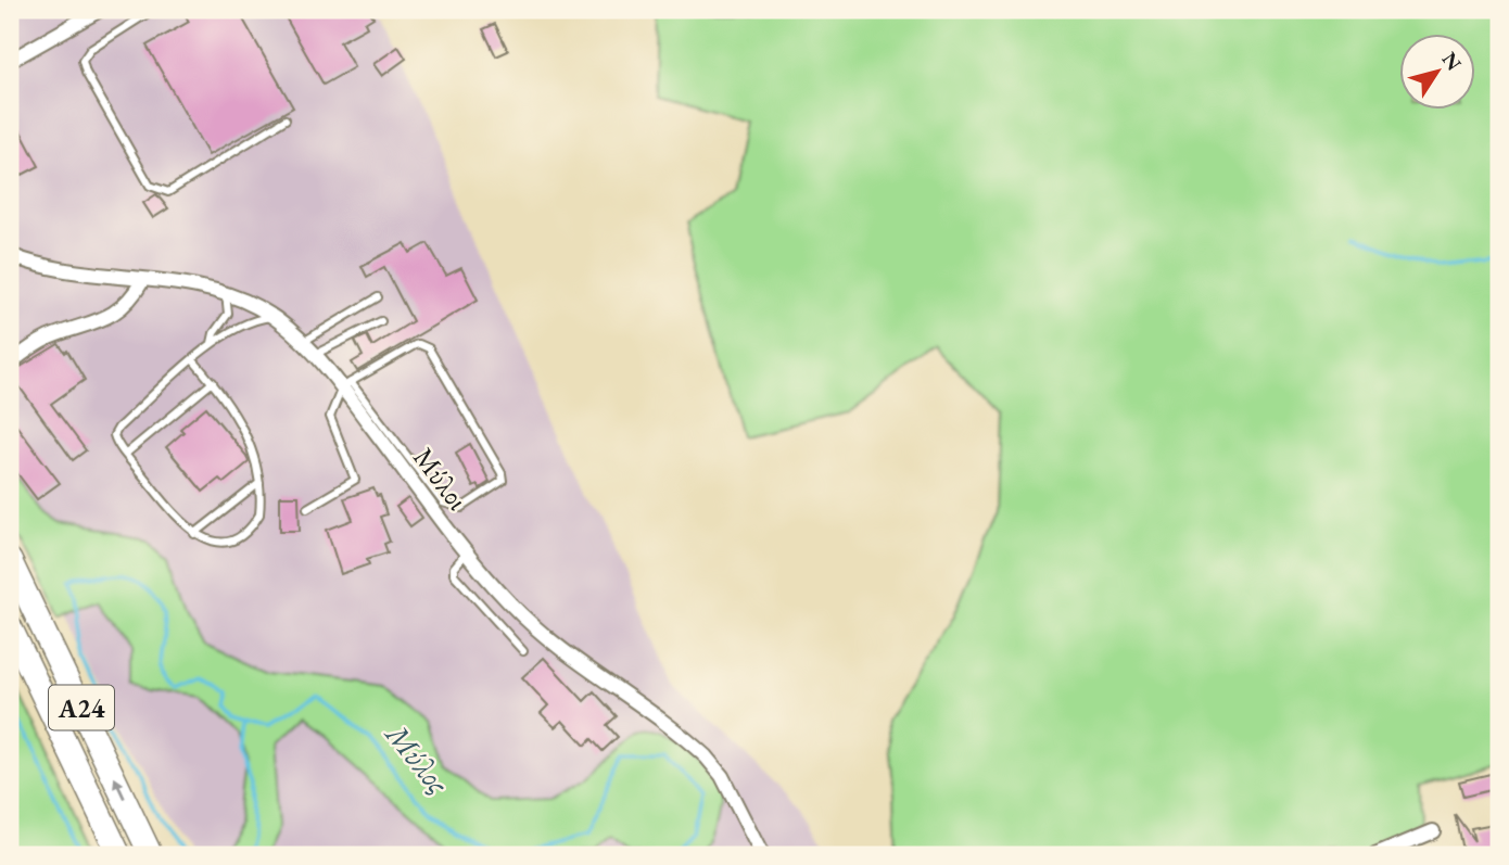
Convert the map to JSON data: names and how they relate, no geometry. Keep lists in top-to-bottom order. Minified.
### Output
{"streets":{"highway":["Α24"],"street":["Μύλοι"]},"water":["Μύλος"],"north":"top right"}
